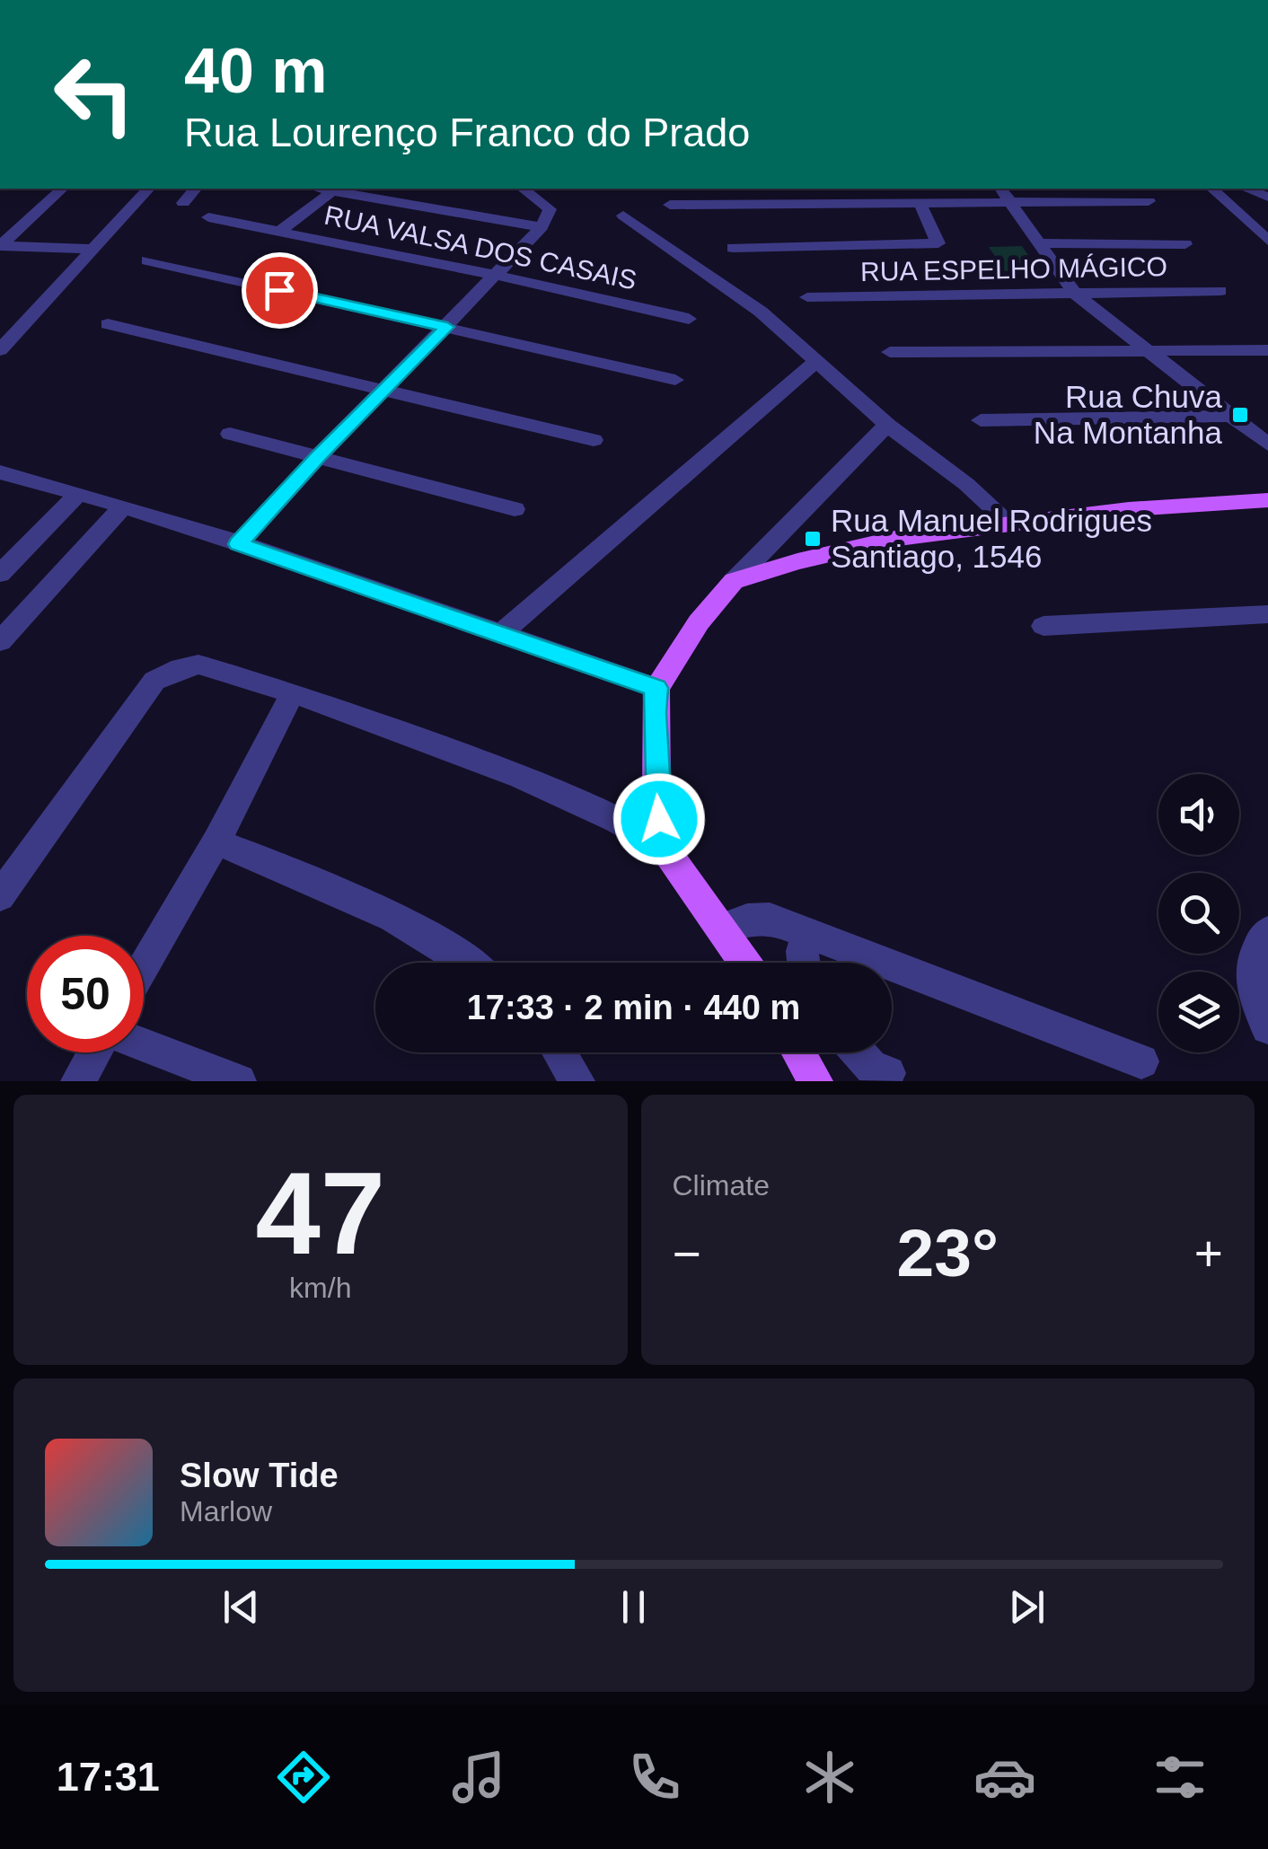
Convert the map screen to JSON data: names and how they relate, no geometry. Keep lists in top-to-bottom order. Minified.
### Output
{"streets":{"street":["RUA VALSA DOS CASAIS","RUA ESPELHO MÁGICO"]},"places":{"transit":["Rua Chuva Na Montanha","Rua Manuel Rodrigues Santiago, 1546"]},"page":{"turn":["40 m","Rua Lourenço Franco do Prado"],"limit":"50","trip":"17:33 · 2 min · 440 m","tile":[["47","km/h"],"Climate"],"heat":["−","23°","+"],"song":["Slow Tide","Marlow"],"tabs":"17:31"}}
